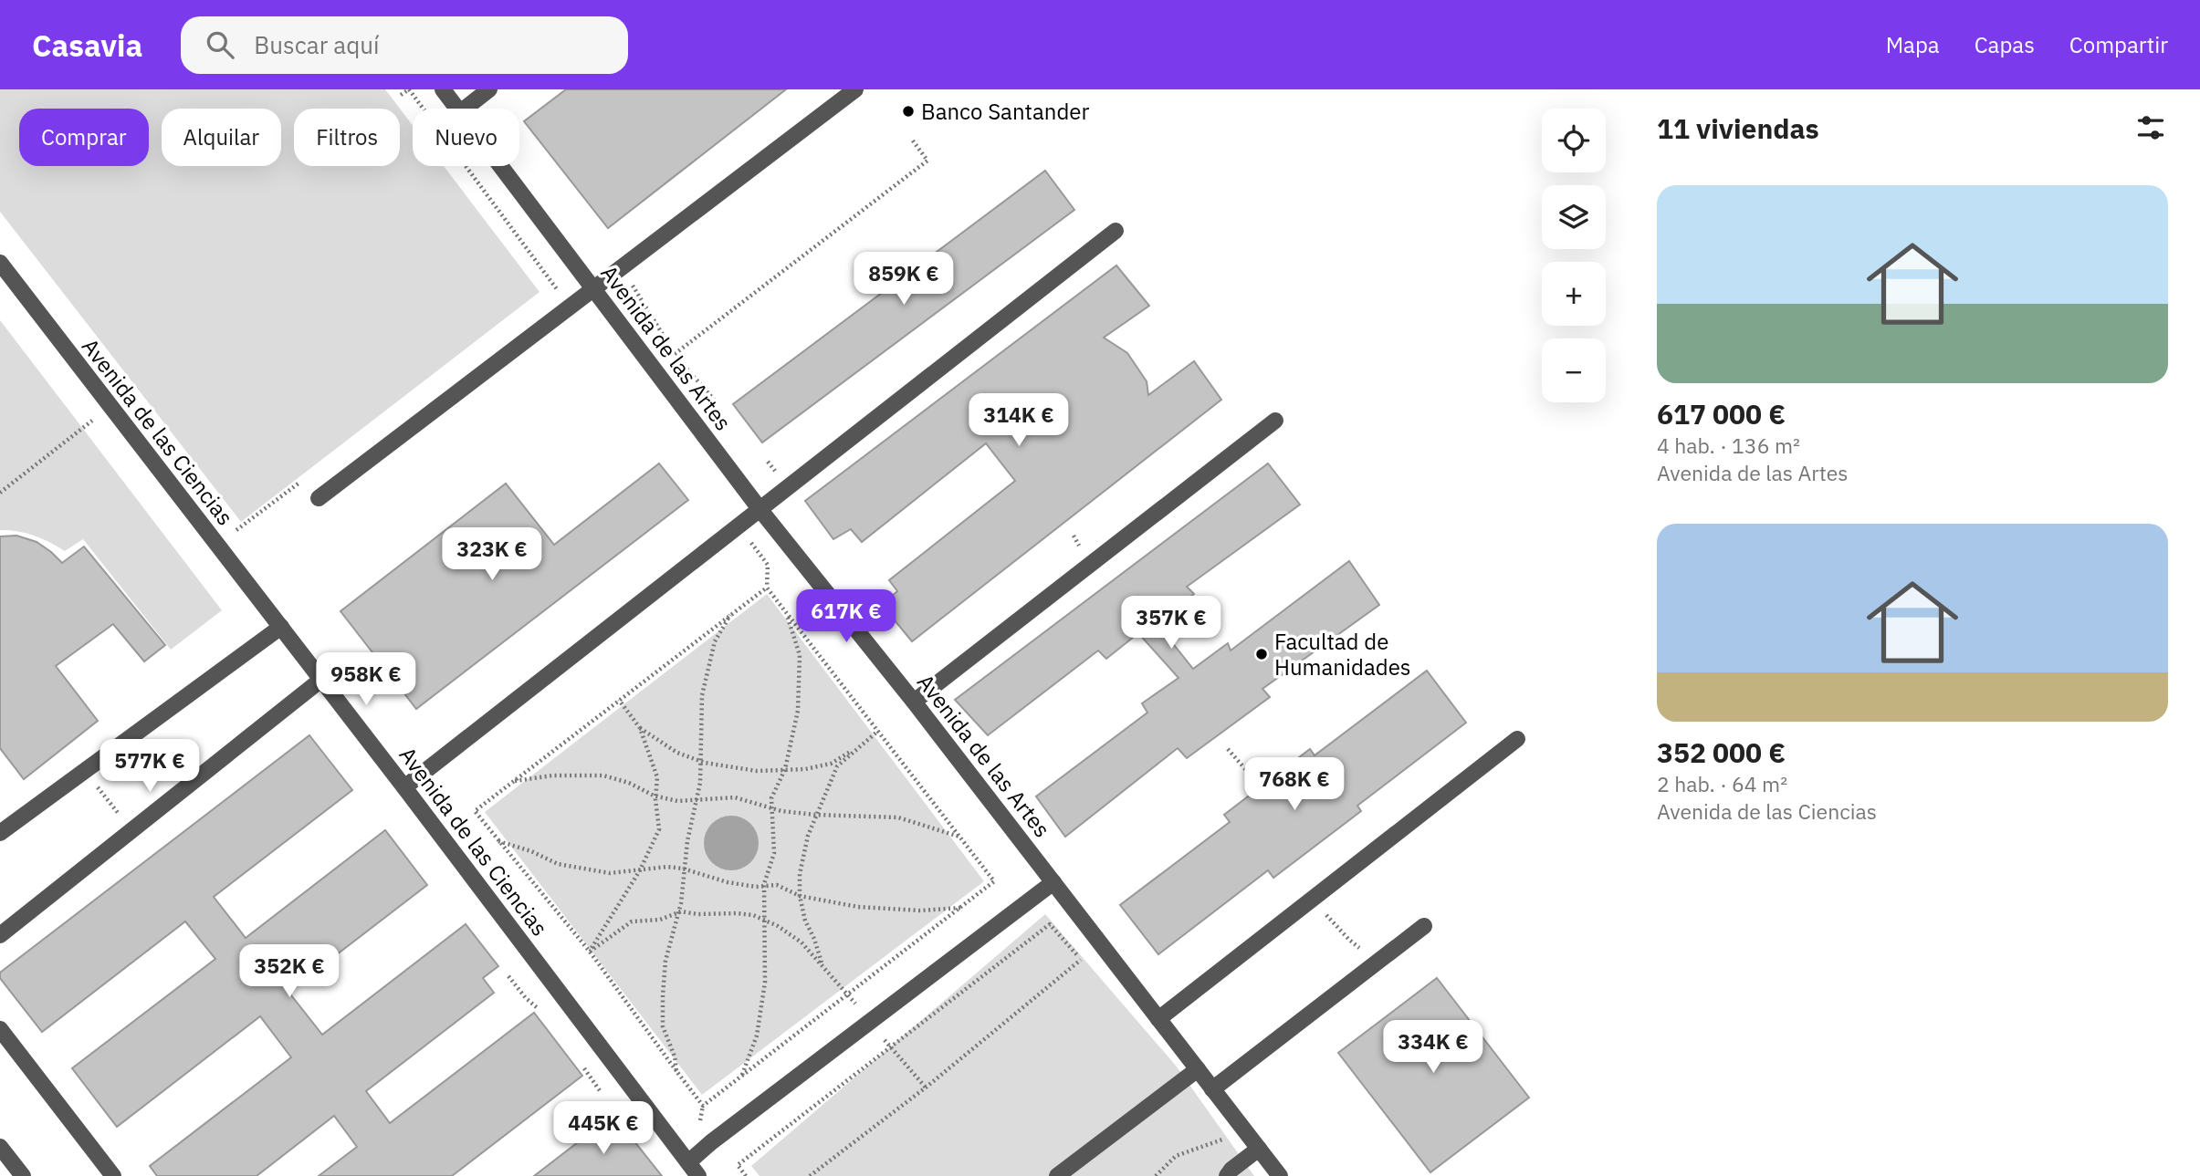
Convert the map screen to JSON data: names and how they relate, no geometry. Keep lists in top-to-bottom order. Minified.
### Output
{"streets":{"street":["Avenida de las Artes","Avenida de las Ciencias"]},"places":["Banco Santander","Facultad de Humanidades"],"page":{"header":"Casavia","search":"Buscar aquí","nav":["Mapa","Capas","Compartir"],"heading":"11 viviendas","map_buttons":["+","−"],"chip":["Comprar","Alquilar","Filtros","Nuevo"],"list":[{"name":"617 000 €","note":"4 hab. · 136 m² · Avenida de las Artes"},{"name":"352 000 €","note":"2 hab. · 64 m² · Avenida de las Ciencias"}],"price":["859K €","314K €","323K €","617K €","357K €","958K €","577K €","768K €","352K €","334K €","445K €"]}}
